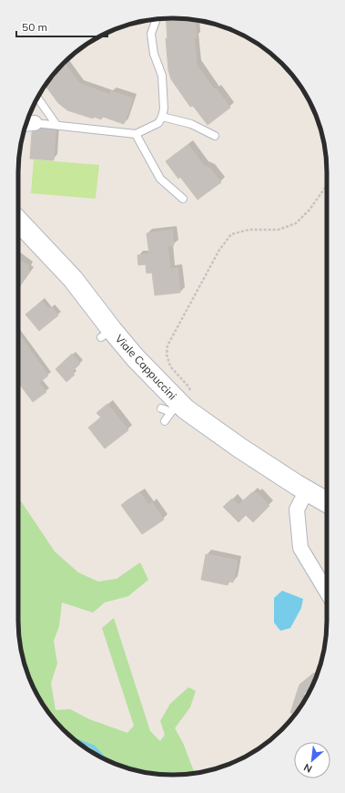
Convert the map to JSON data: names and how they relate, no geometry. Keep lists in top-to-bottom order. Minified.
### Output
{"streets":{"main road":["Viale Cappuccini"]},"scale_bar":"50 m","north":"bottom left"}
